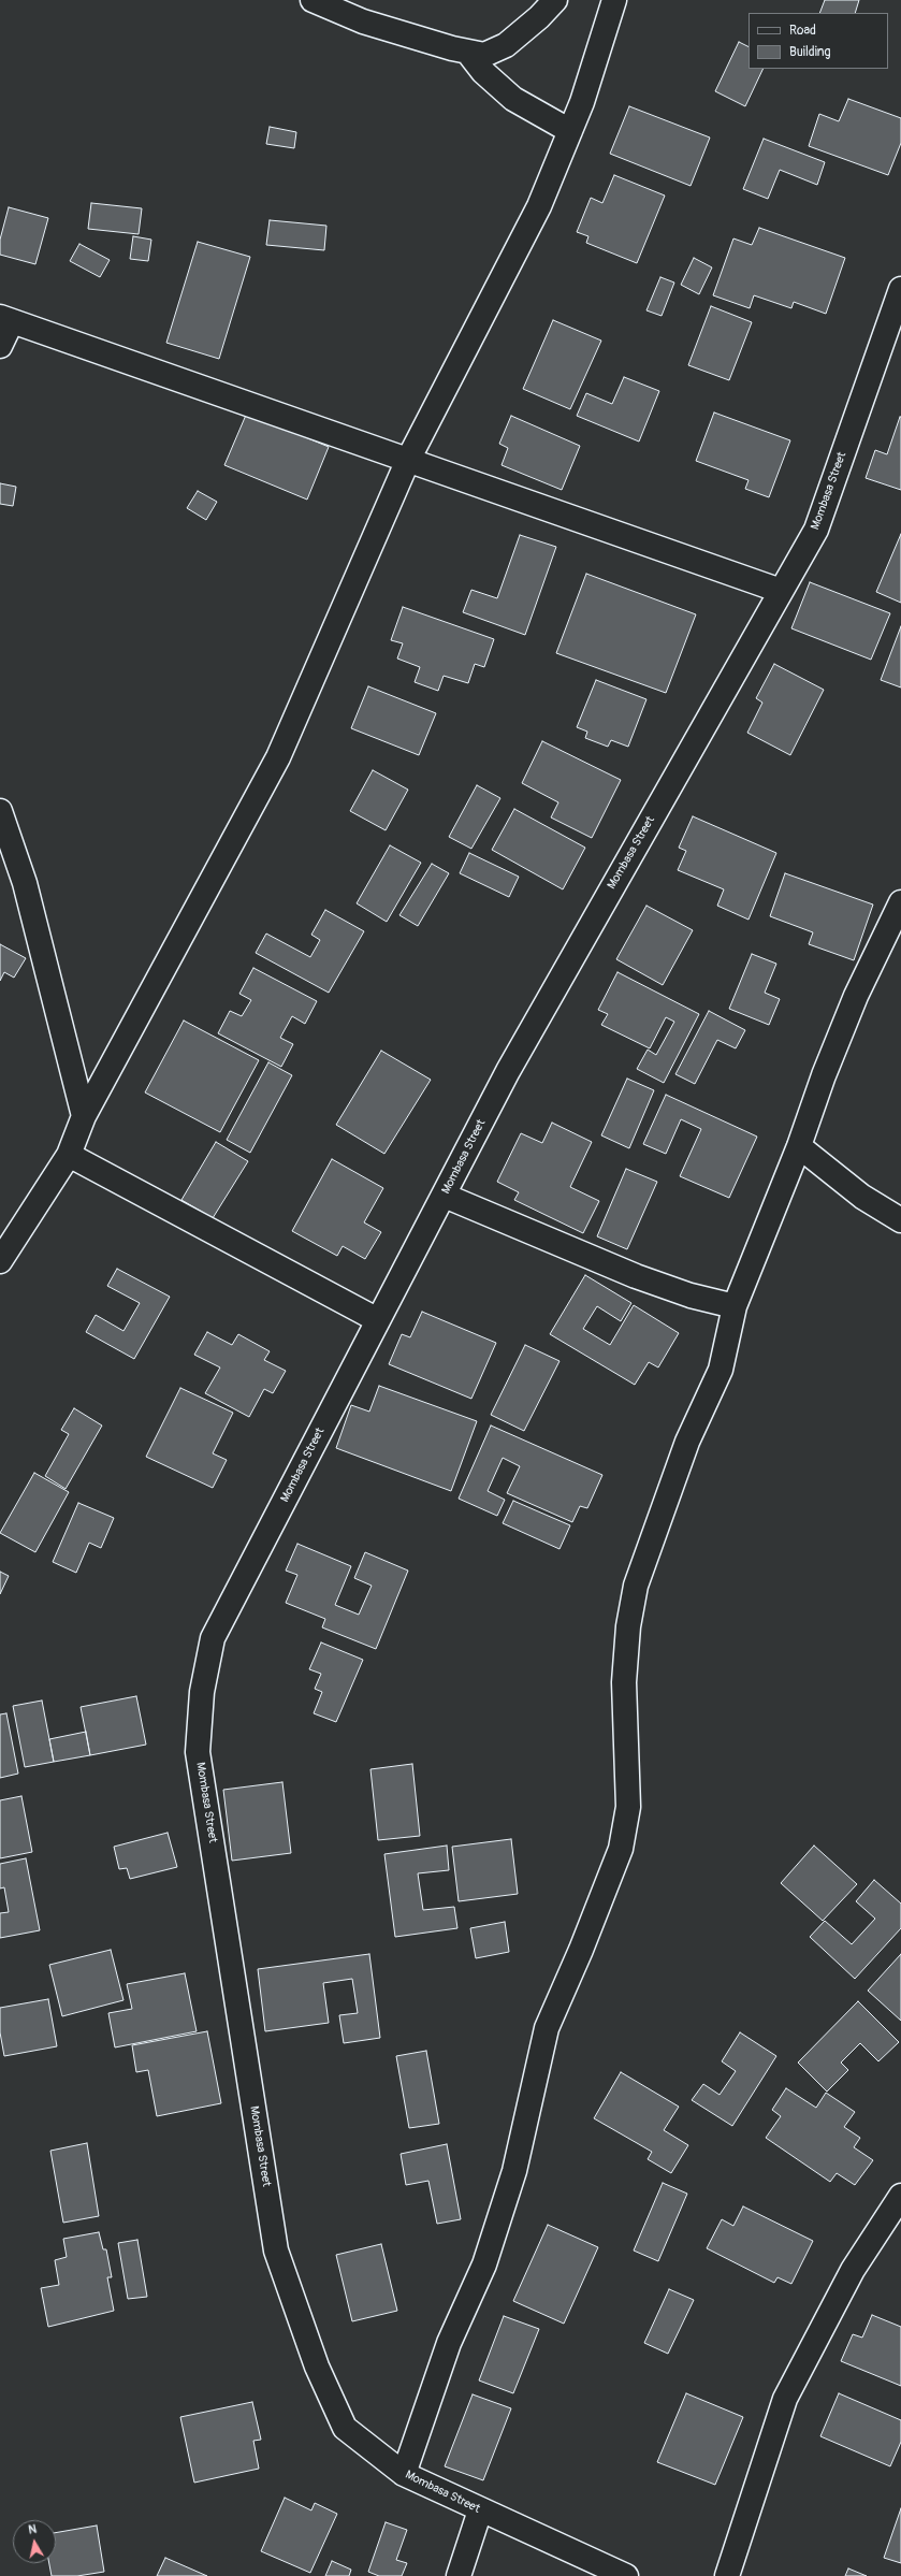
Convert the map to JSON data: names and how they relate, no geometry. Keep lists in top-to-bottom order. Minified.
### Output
{"streets":{"street":["Mombasa Street"]},"legend":["Road","Building"],"north":"top"}
